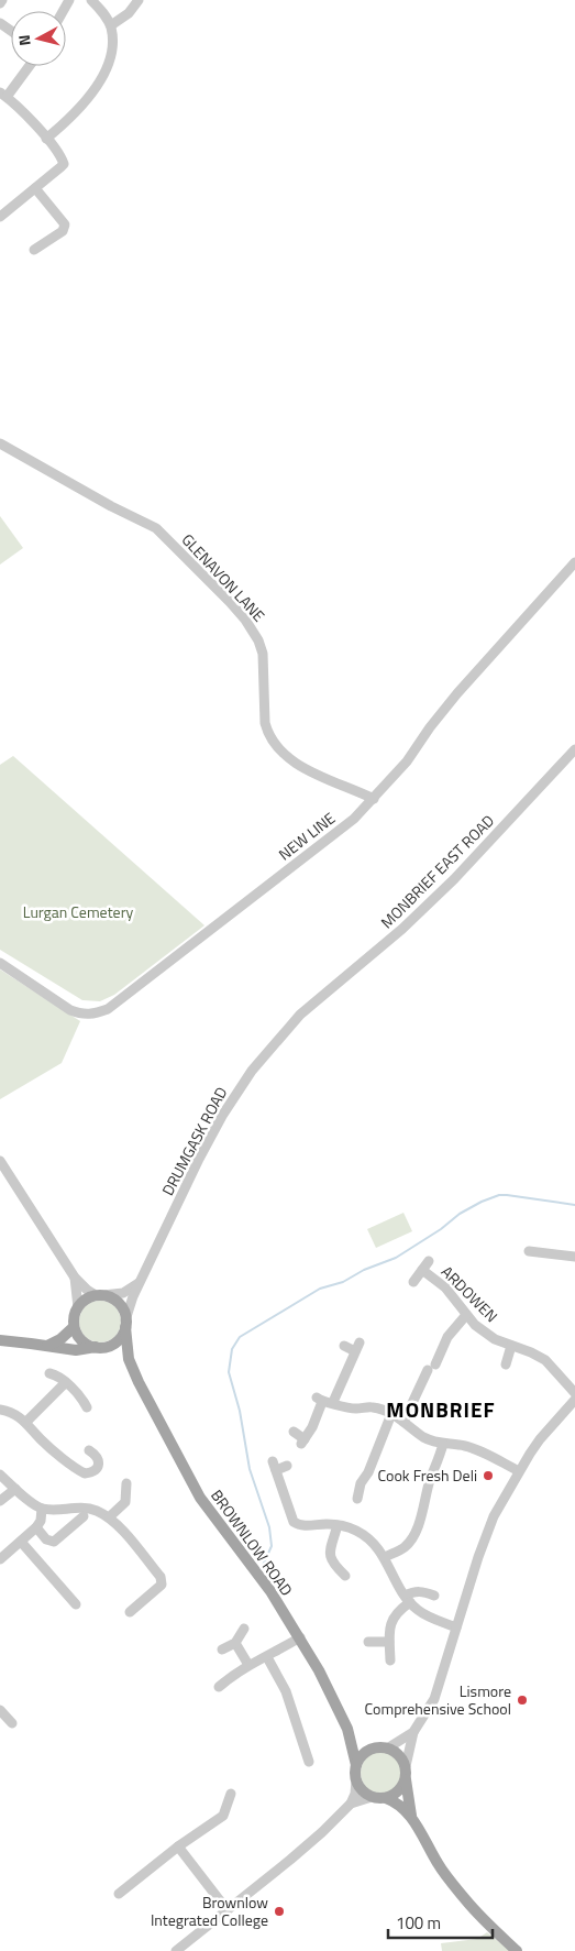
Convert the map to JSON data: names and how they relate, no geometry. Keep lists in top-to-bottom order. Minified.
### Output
{"streets":{"main road":["BROWNLOW ROAD"],"street":["GLENAVON LANE","NEW LINE","MONBRIEF EAST ROAD","DRUMGASK ROAD","ARDOWEN"]},"crossings":[["GLENAVON LANE","NEW LINE"],["MONBRIEF EAST ROAD","DRUMGASK ROAD"],["DRUMGASK ROAD","BROWNLOW ROAD"]],"districts":["MONBRIEF"],"parks":["Lurgan Cemetery"],"places":["Cook Fresh Deli","Lismore Comprehensive School","Brownlow Integrated College"],"scale_bar":"100 m","north":"left"}
